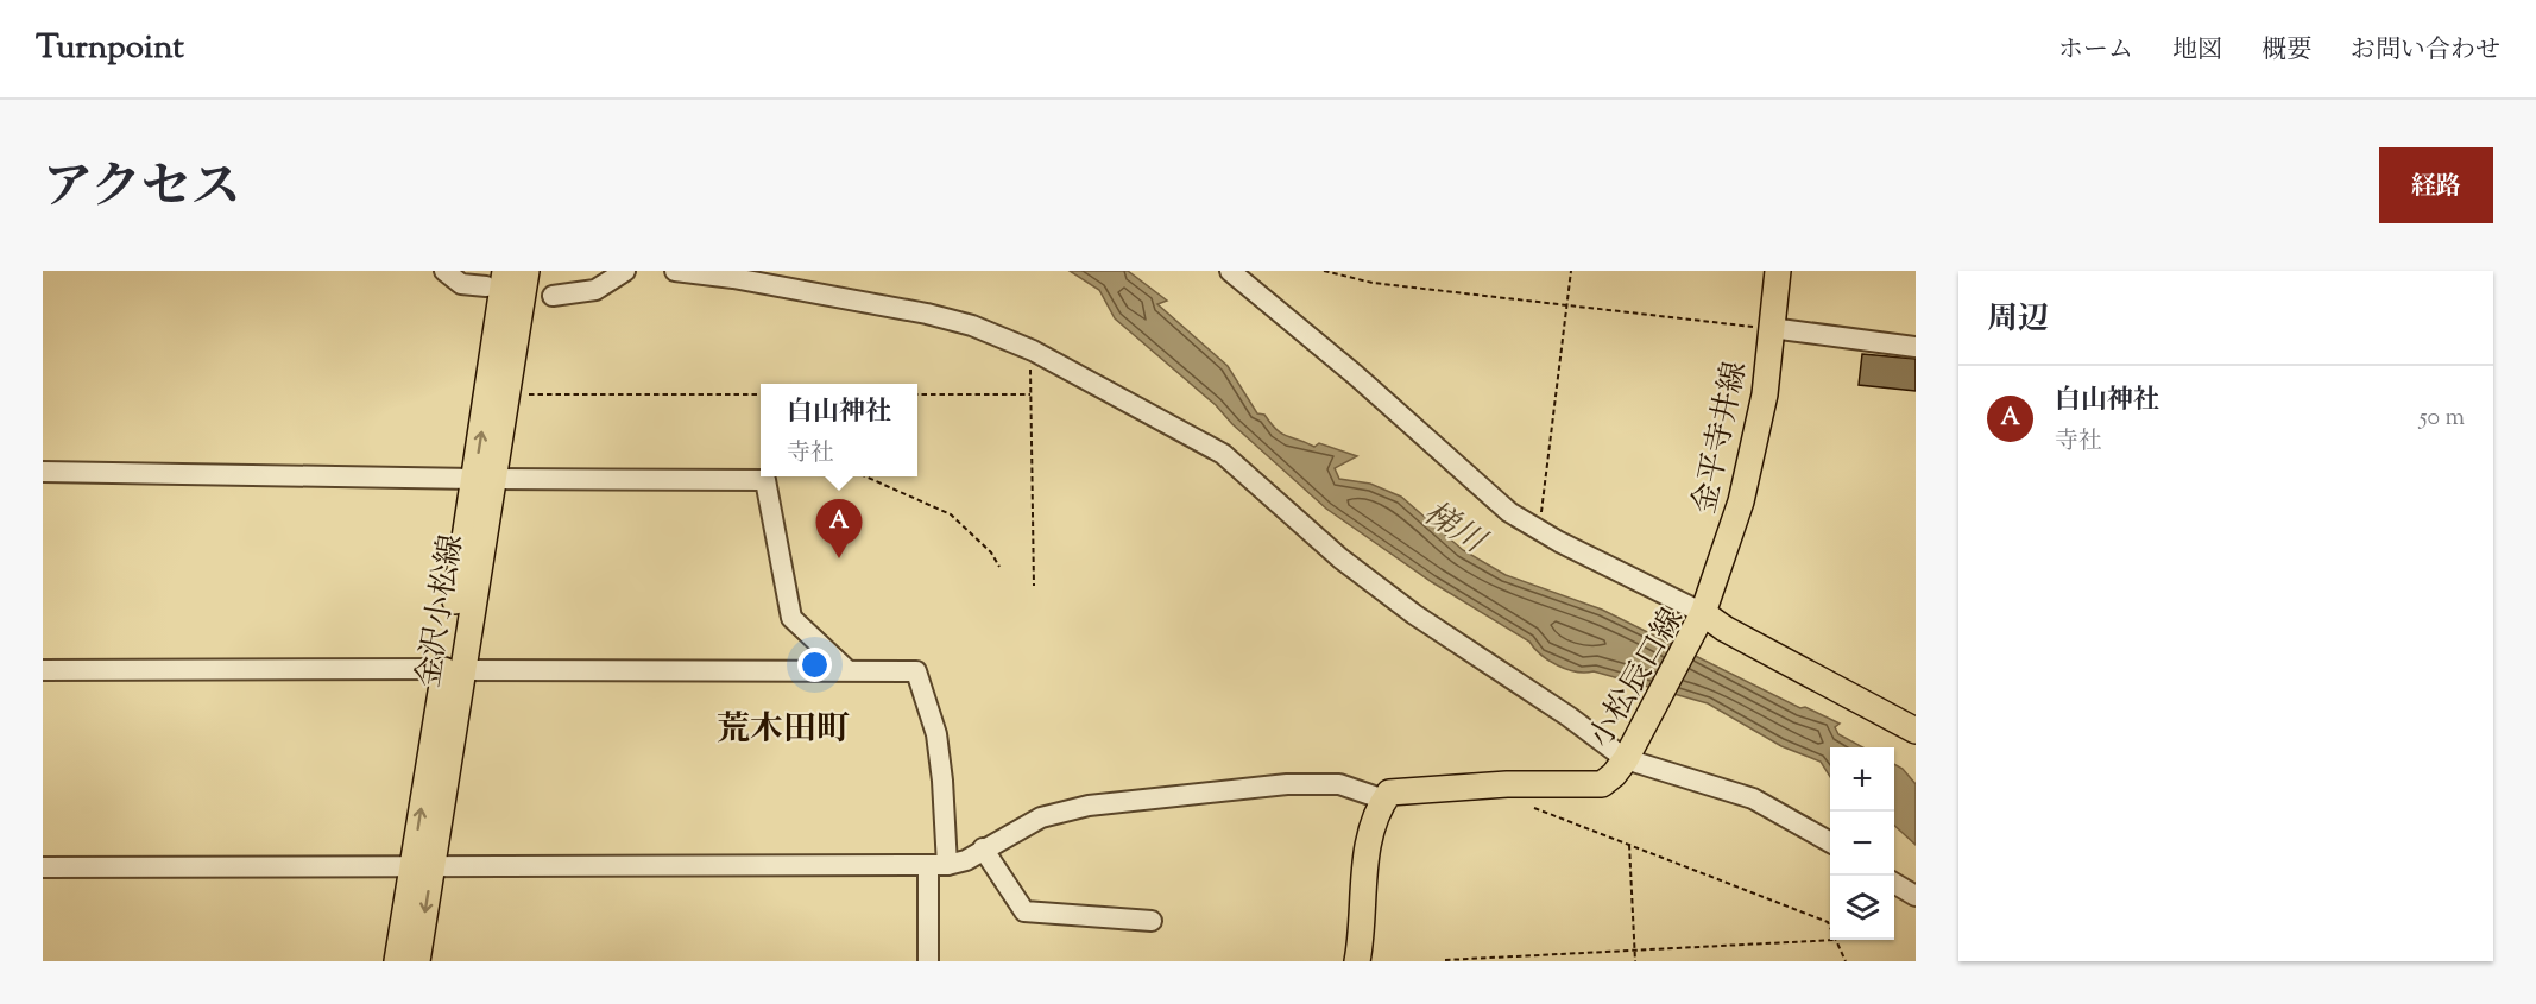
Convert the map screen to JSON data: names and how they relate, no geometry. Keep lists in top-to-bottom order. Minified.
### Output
{"streets":{"main road":["金平寺井線","金沢小松線","小松辰口線"]},"crossings":[["金平寺井線","小松辰口線"]],"districts":["荒木田町"],"water":["梯川"],"page":{"header":"Turnpoint","nav":["ホーム","地図","概要","お問い合わせ"],"title":"アクセス","buttons":"経路","heading":"周辺","list":[{"mark":"A","name":"白山神社","note":"寺社","value":"50 m"}],"popup":["白山神社","寺社"],"pins":"A","map_buttons":["+","−"]}}
